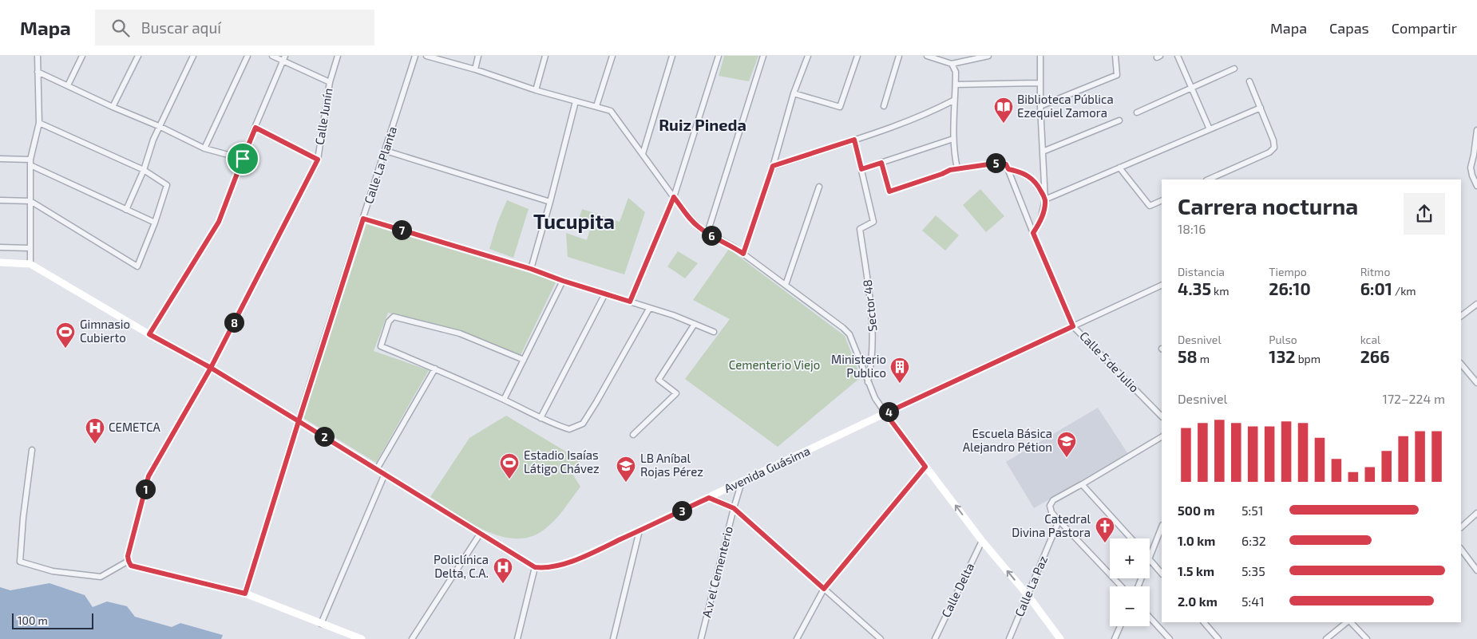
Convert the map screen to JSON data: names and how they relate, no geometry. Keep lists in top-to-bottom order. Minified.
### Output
{"streets":{"main road":["Avenida Guásima"],"street":["Calle Junín","Calle La Planta","Sector 48","Calle 5 de Julio","A.v el Cementerio","Calle La Paz","Calle Delta"]},"crossings":[["Calle 5 de Julio","Avenida Guásima"],["Avenida Guásima","A.v el Cementerio"]],"districts":["Ruiz Pineda","Tucupita"],"parks":["Cementerio Viejo"],"places":{"library":["Biblioteca Pública Ezequiel Zamora"],"sports":["Gimnasio Cubierto","Estadio Isaías Látigo Chávez"],"building":["Ministerio Publico"],"hospital":["CEMETCA","Policlínica Delta, C.A."],"school or university":["Escuela Básica Alejandro Pétion","LB Aníbal Rojas Pérez"],"church":["Catedral Divina Pastora"]},"scale_bar":"100 m","page":{"header":"Mapa","search":"Buscar aquí","nav":["Mapa","Capas","Compartir"],"pins":["5","7","6","8","4","2","1","3"],"heading":["Carrera nocturna","18:16"],"stats":[["Distancia","4.35 km"],["Tiempo","26:10"],["Ritmo","6:01 /km"],["Desnivel","58 m"],["Pulso","132 bpm"],["kcal","266"]],"chart":["Desnivel","172–224 m"],"list":[{"name":"500 m","note":"5:51"},{"name":"1.0 km","note":"6:32"},{"name":"1.5 km","note":"5:35"},{"name":"2.0 km","note":"5:41"}],"map_buttons":["+","−"],"scale":"100 m"}}
